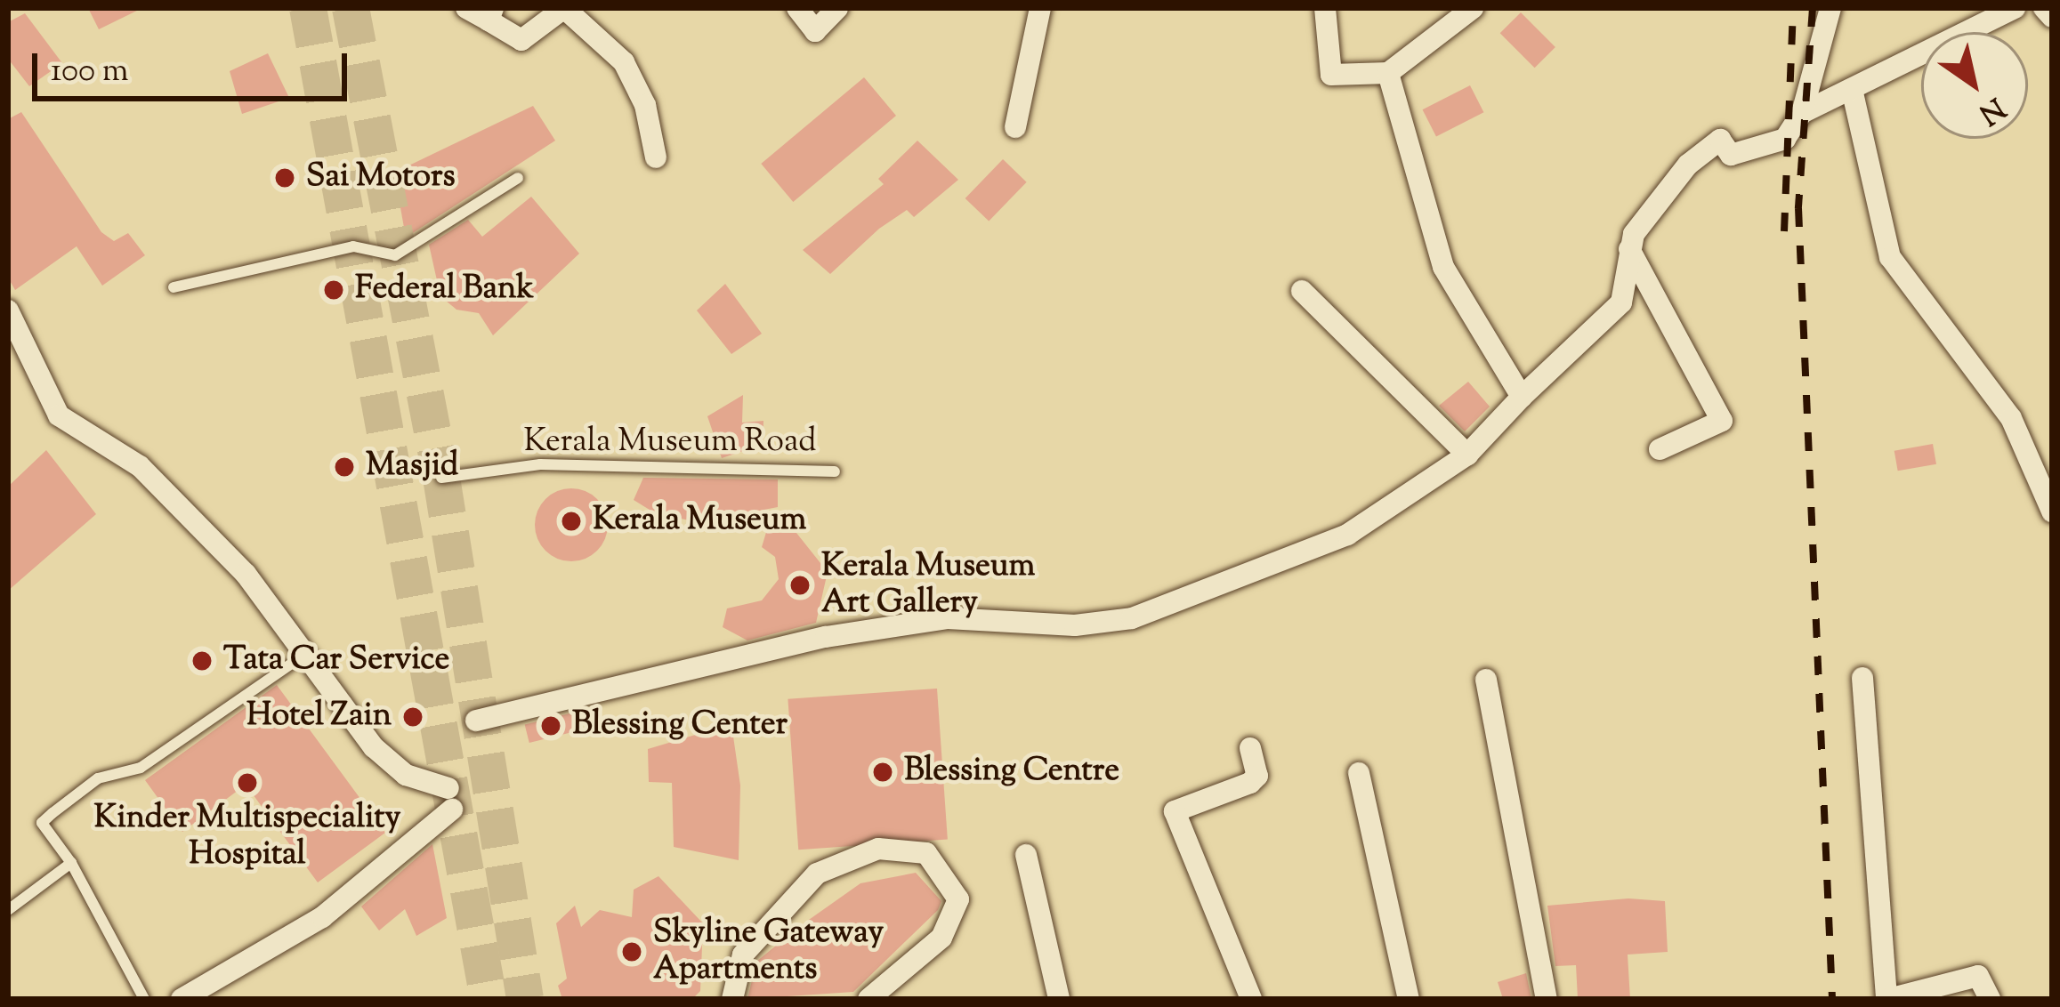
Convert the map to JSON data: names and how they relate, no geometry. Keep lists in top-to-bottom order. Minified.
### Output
{"streets":{"lane":["Kerala Museum Road"]},"places":["Sai Motors","Federal Bank","Masjid","Kerala Museum","Kerala Museum Art Gallery","Tata Car Service","Hotel Zain","Blessing Center","Blessing Centre","Kinder Multispeciality Hospital","Skyline Gateway Apartments"],"scale_bar":"100 m","north":"bottom right"}
